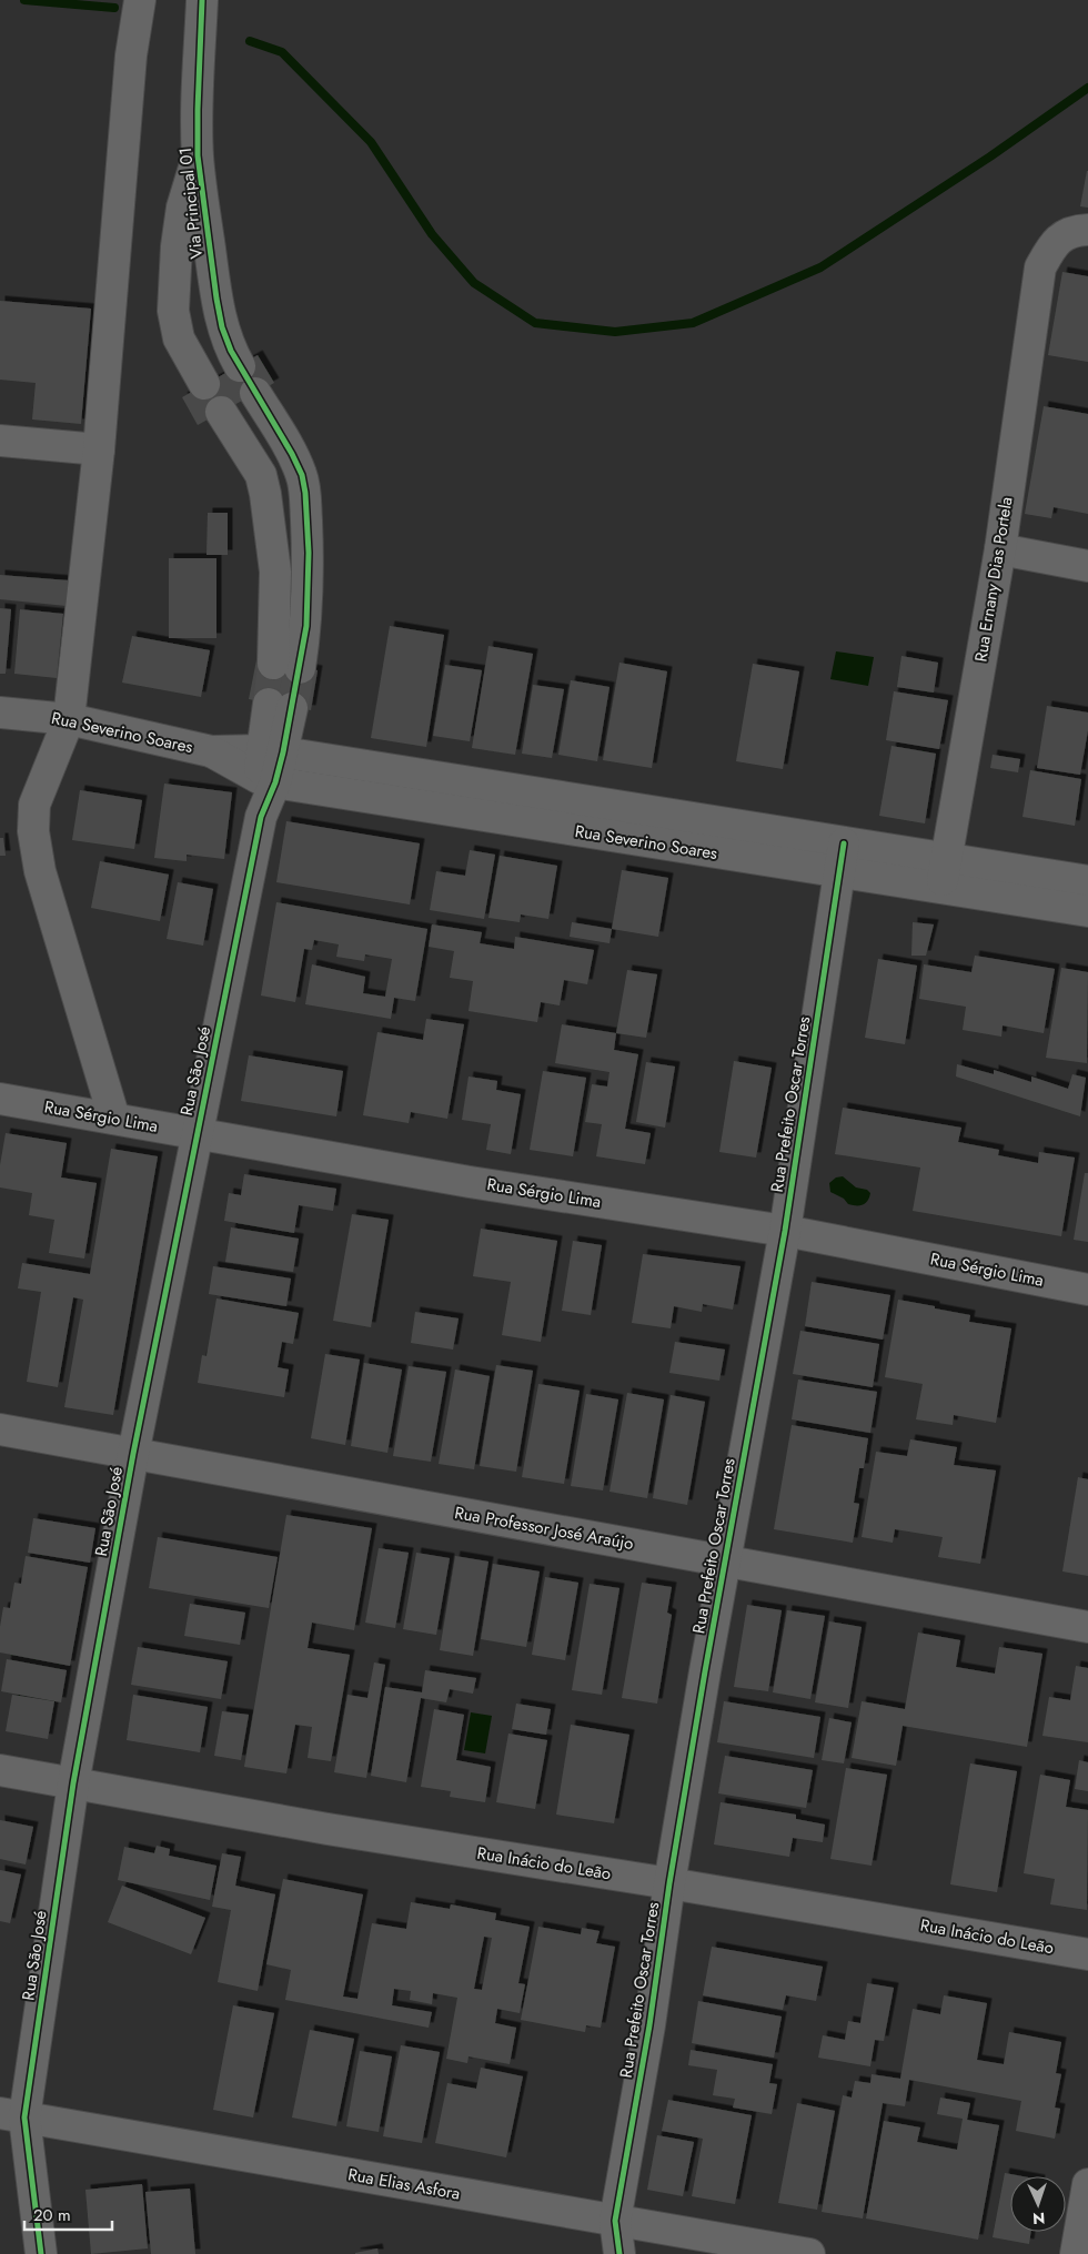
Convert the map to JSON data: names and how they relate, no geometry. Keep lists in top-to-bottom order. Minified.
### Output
{"streets":{"street":["Via Principal 01","Rua Ernany Dias Portela","Rua Severino Soares","Rua São José","Rua Prefeito Oscar Torres","Rua Sérgio Lima","Rua Professor José Araújo","Rua Inácio do Leão","Rua Elias Asfora"]},"crossings":[["Rua Ernany Dias Portela","Rua Severino Soares"],["Rua Severino Soares","Rua São José"],["Rua Severino Soares","Rua Prefeito Oscar Torres"],["Rua São José","Rua Sérgio Lima"],["Rua São José","Rua Professor José Araújo"],["Rua São José","Rua Inácio do Leão"],["Rua São José","Rua Elias Asfora"],["Rua Prefeito Oscar Torres","Rua Sérgio Lima"],["Rua Prefeito Oscar Torres","Rua Professor José Araújo"],["Rua Prefeito Oscar Torres","Rua Inácio do Leão"],["Rua Prefeito Oscar Torres","Rua Elias Asfora"]],"scale_bar":"20 m","north":"bottom"}
